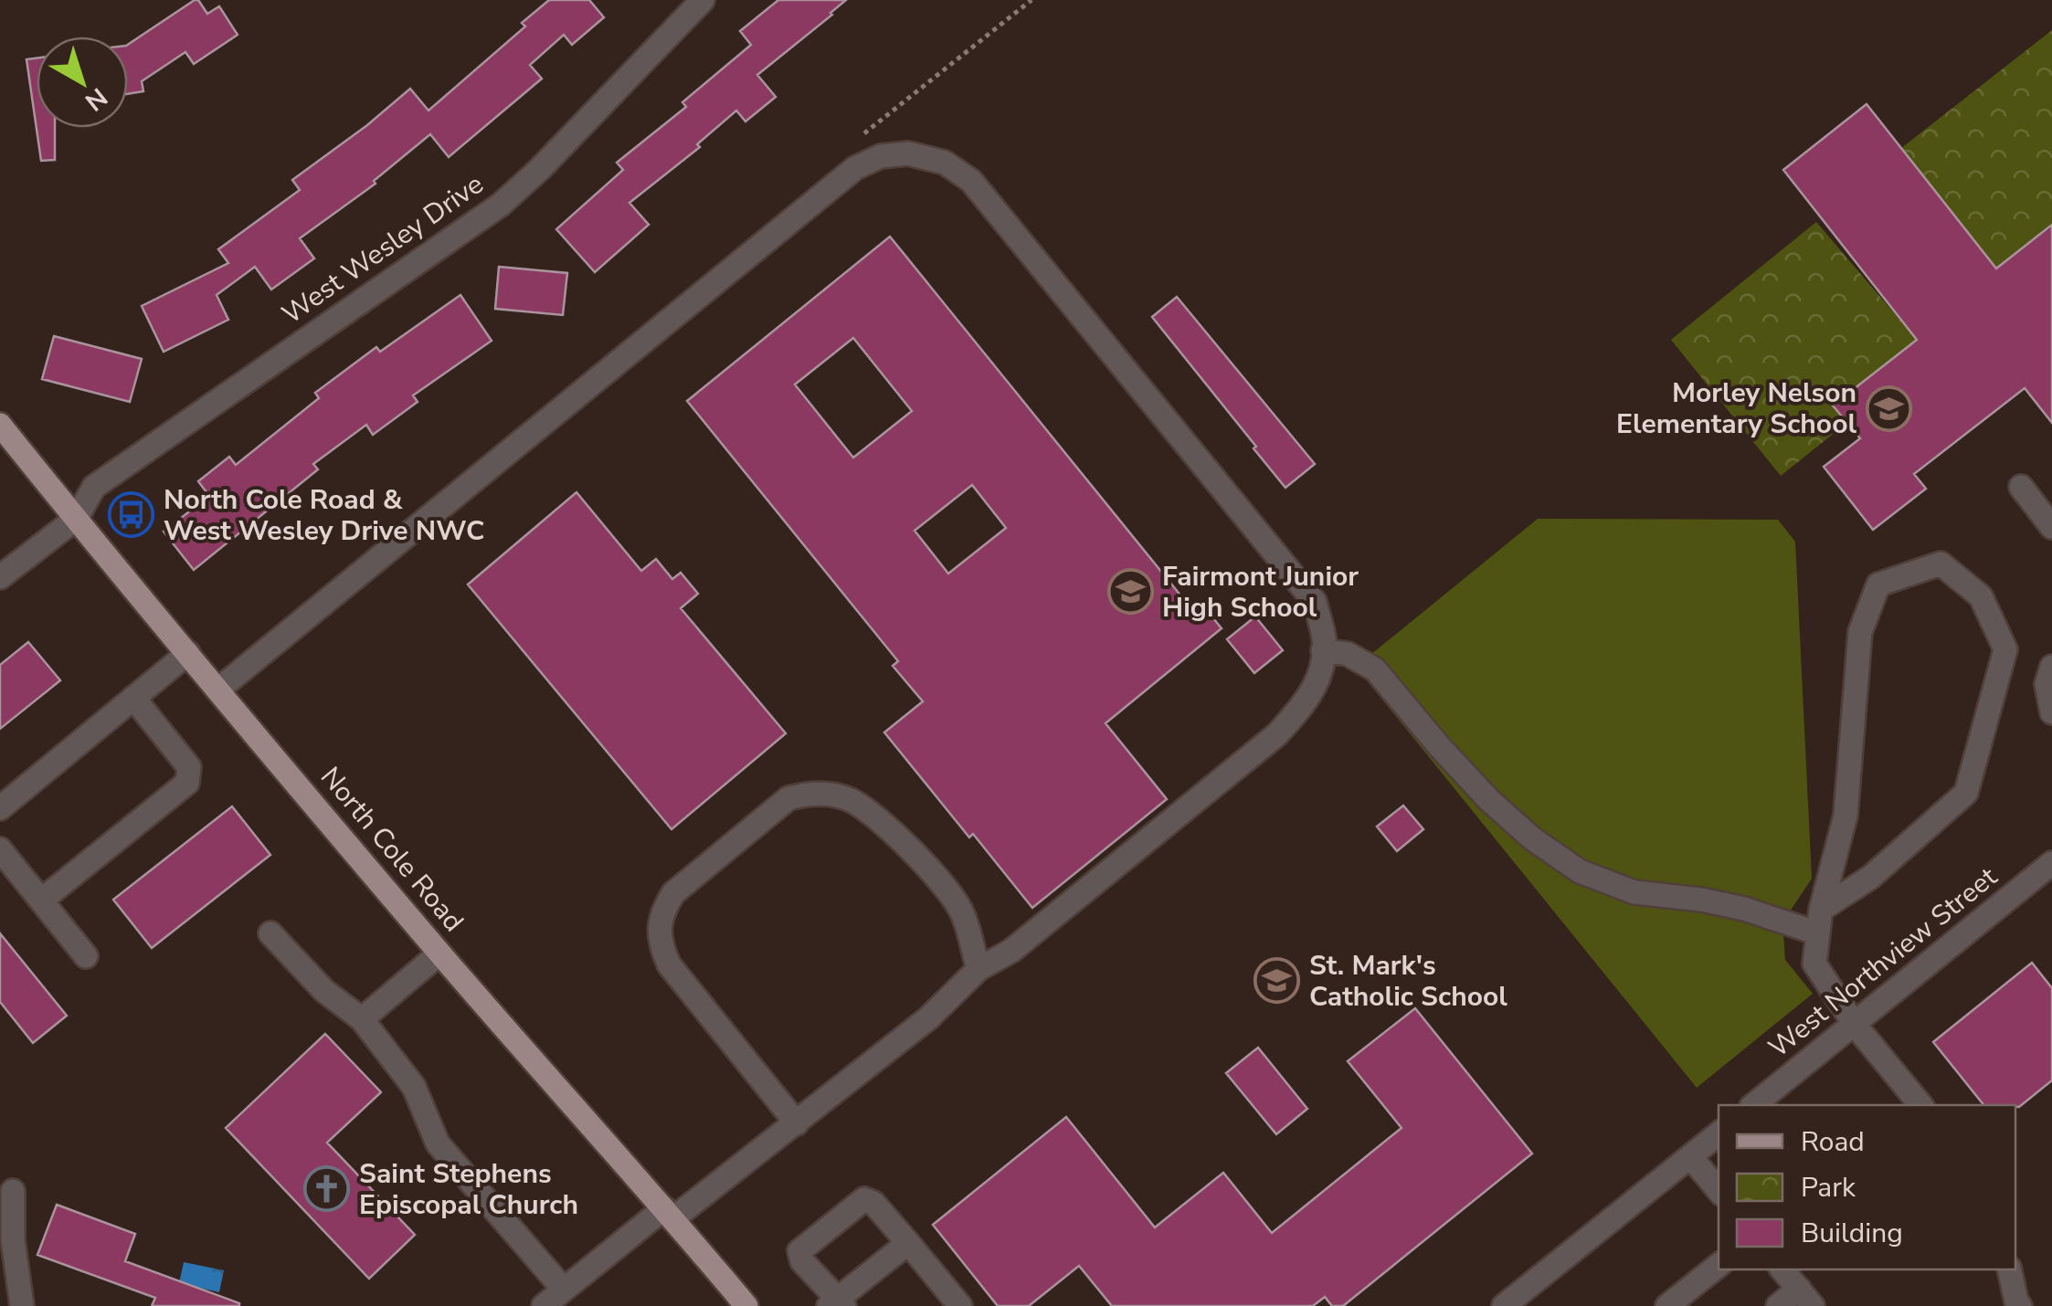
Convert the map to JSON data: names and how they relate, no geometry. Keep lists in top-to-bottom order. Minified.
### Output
{"streets":{"main road":["North Cole Road"],"street":["West Wesley Drive","West Northview Street"]},"crossings":[["West Wesley Drive","North Cole Road"]],"places":{"school or university":["Morley Nelson Elementary School","Fairmont Junior High School","St. Mark's Catholic School"],"bus stop":["North Cole Road & West Wesley Drive NWC"],"church":["Saint Stephens Episcopal Church"]},"legend":["Road","Park","Building"],"north":"bottom right"}
